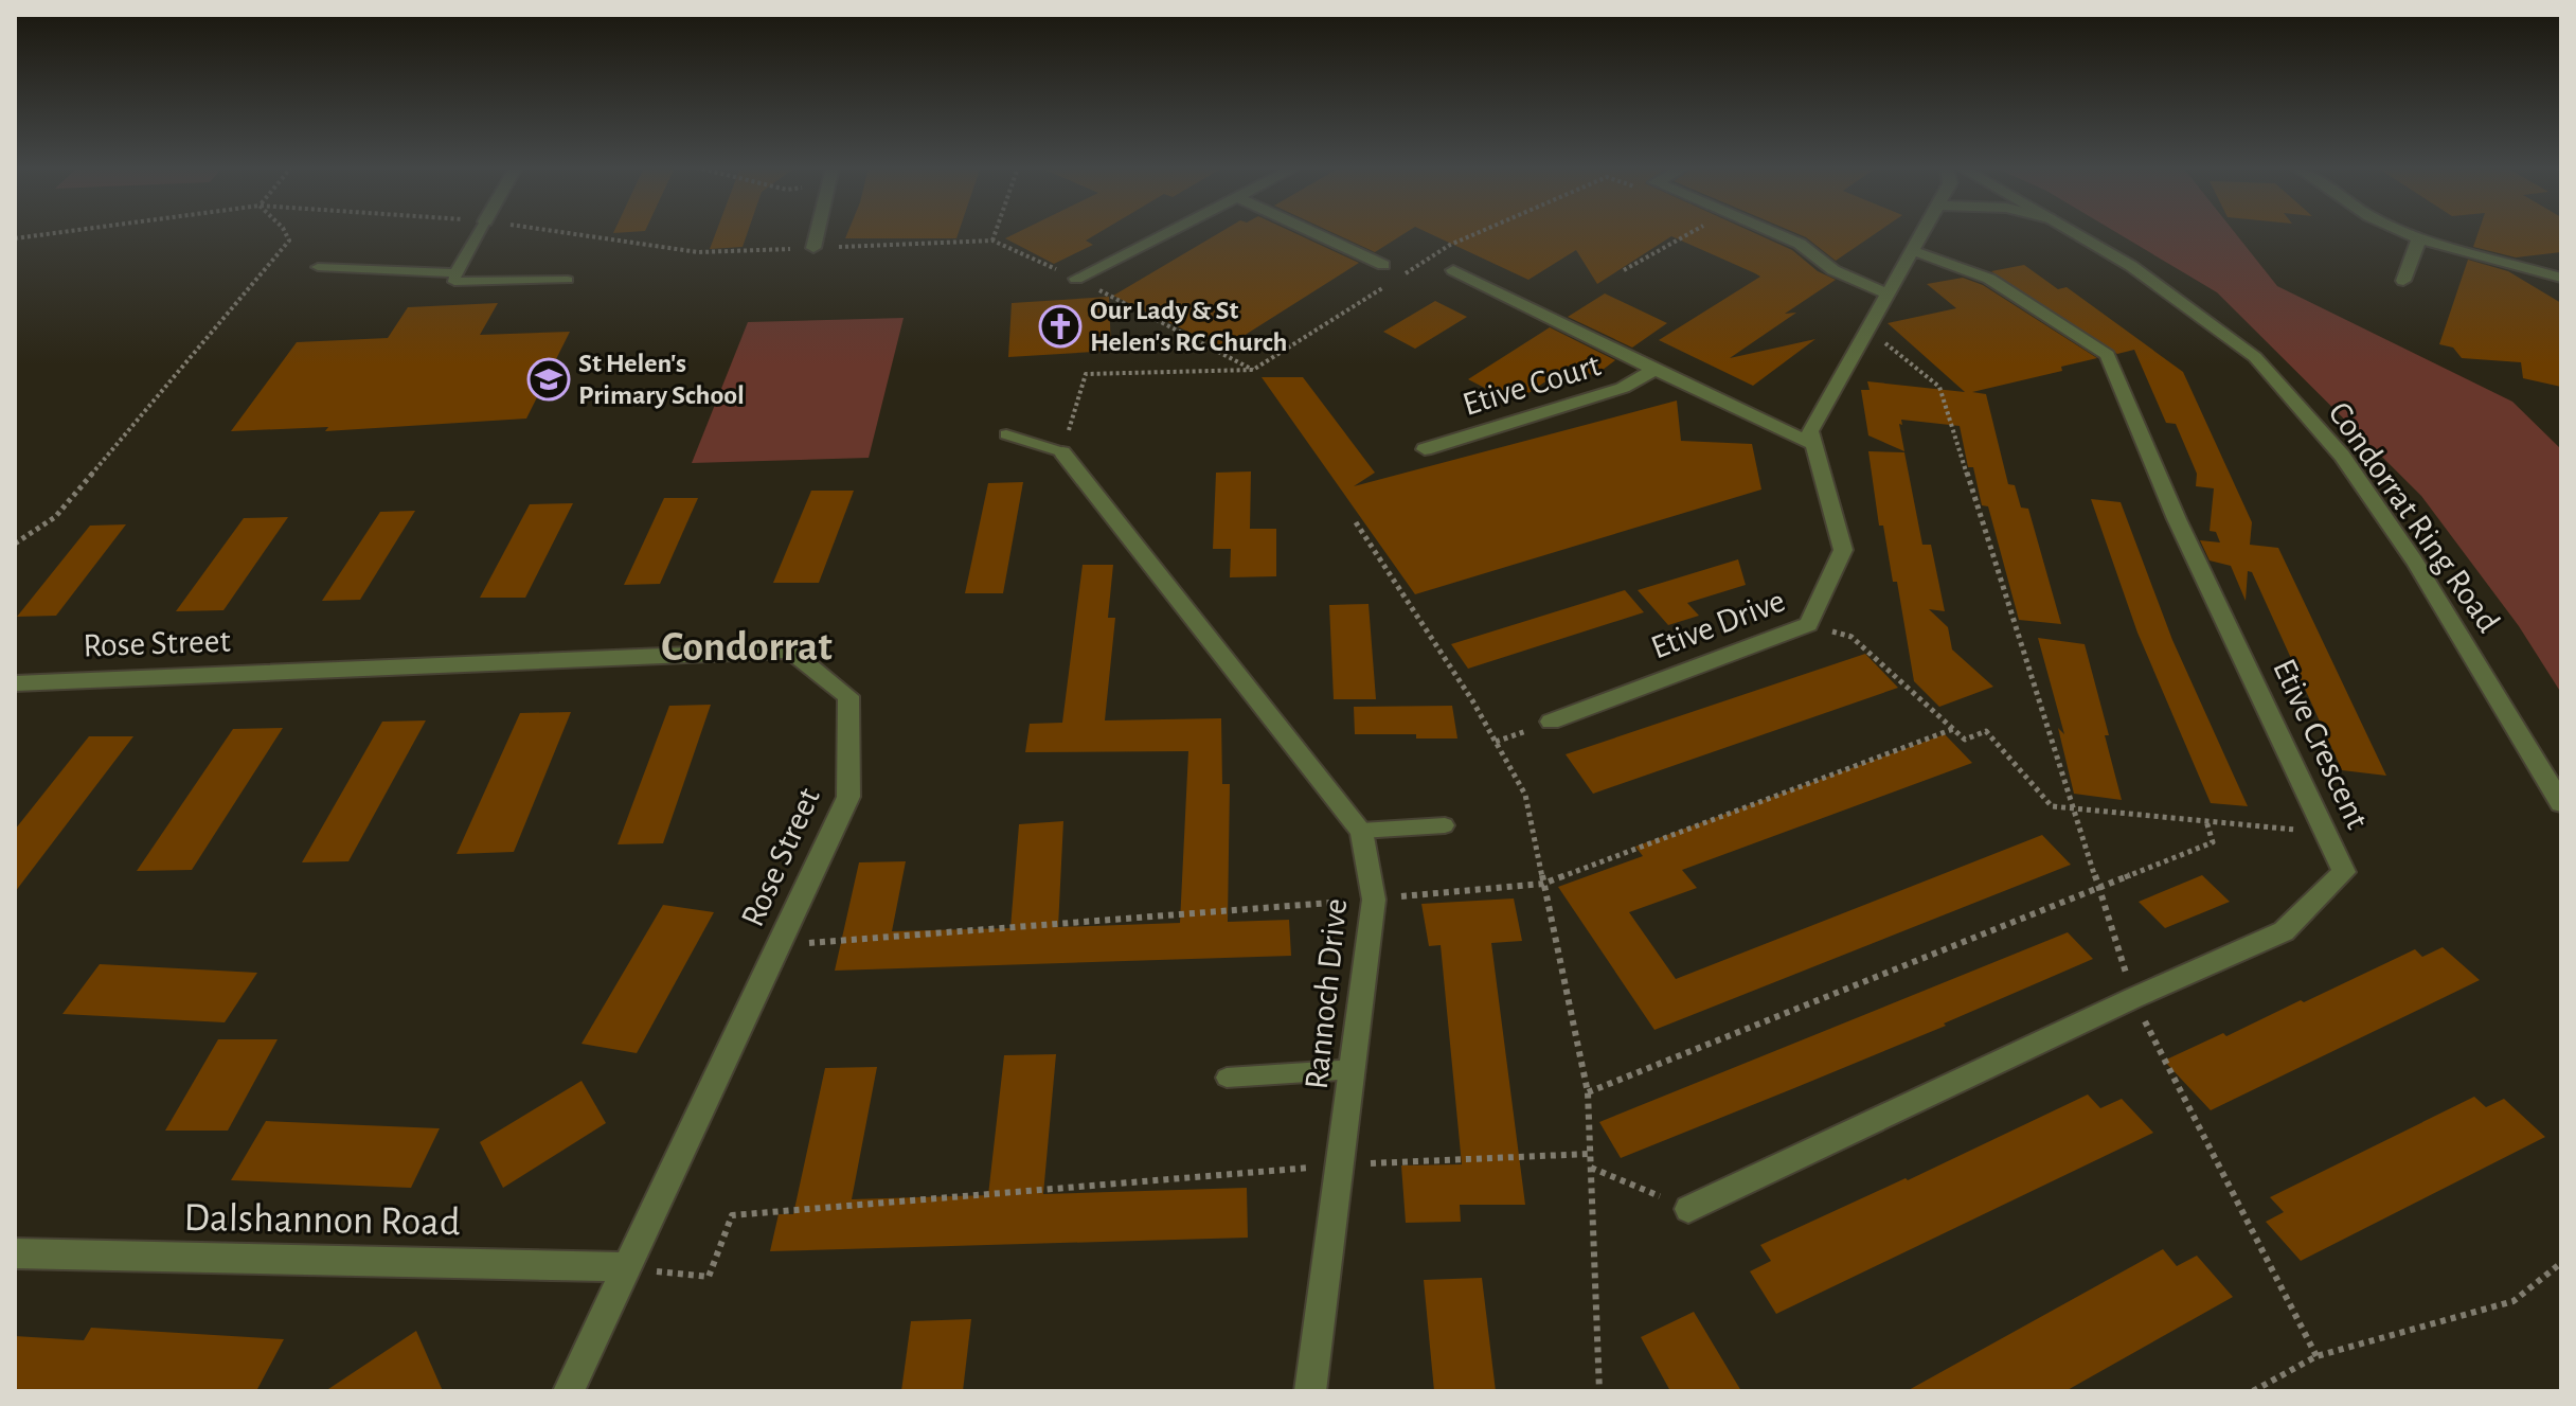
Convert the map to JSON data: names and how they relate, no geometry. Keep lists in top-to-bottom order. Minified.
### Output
{"streets":{"street":["Etive Court","Condorrat Ring Road","Etive Drive","Rose Street","Etive Crescent","Rannoch Drive","Dalshannon Road"]},"crossings":[["Etive Court","Etive Drive"],["Rose Street","Dalshannon Road"]],"districts":["Condorrat"],"places":{"church":["Our Lady & St Helen's RC Church"],"school or university":["St Helen's Primary School"]}}
